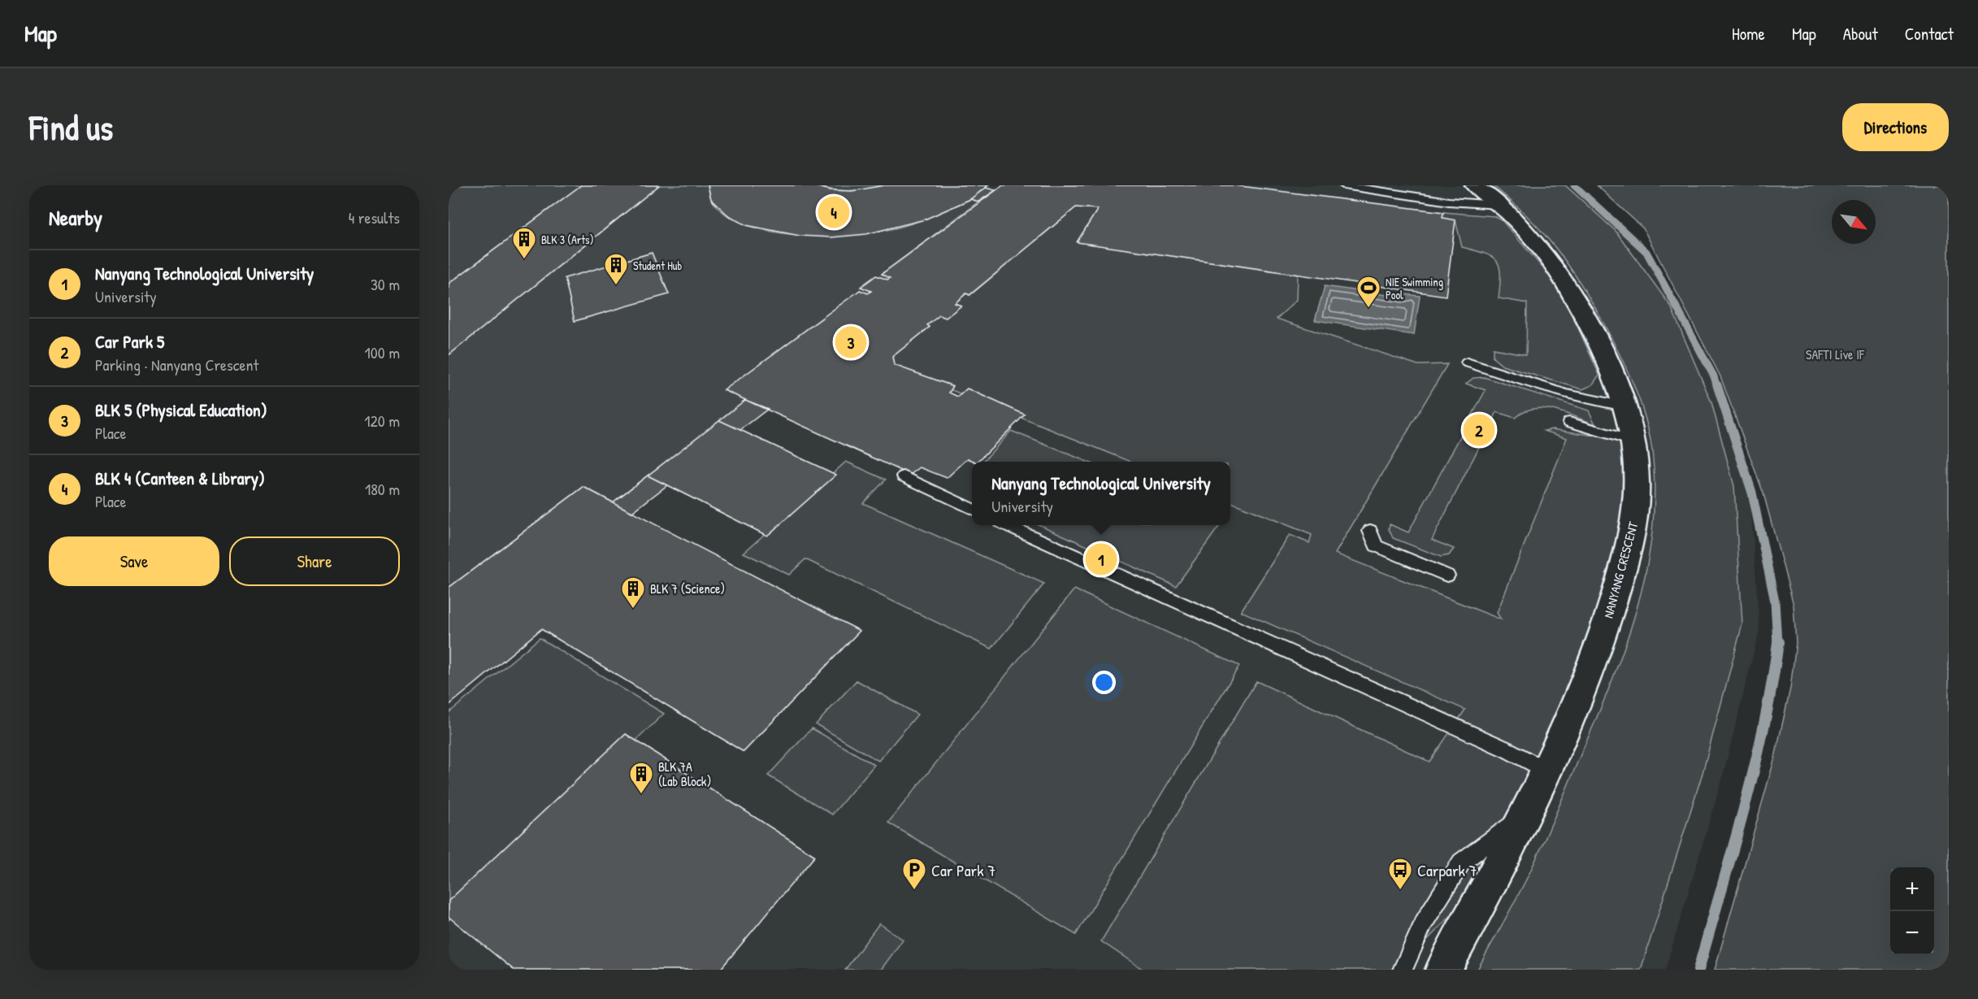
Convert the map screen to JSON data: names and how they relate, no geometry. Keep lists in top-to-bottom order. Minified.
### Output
{"streets":{"street":["NANYANG CRESCENT"]},"parks":["SAFTI Live IF"],"places":{"building":["BLK 3 (Arts)","Student Hub","BLK 7 (Science)","BLK 7A (Lab Block)"],"sports":["NIE Swimming Pool"],"parking":["Car Park 7"],"bus stop":["Carpark 7"]},"north":"bottom right","page":{"header":"Map","nav":["Home","Map","About","Contact"],"buttons":["Directions",["Save","Share"]],"title":"Find us","heading":["Nearby","4 results"],"pins":["4","3","2","1"],"list":[{"mark":"1","name":"Nanyang Technological University","note":"University","value":"30 m"},{"mark":"2","name":"Car Park 5","note":"Parking · Nanyang Crescent","value":"100 m"},{"mark":"3","name":"BLK 5 (Physical Education)","note":"Place","value":"120 m"},{"mark":"4","name":"BLK 4 (Canteen & Library)","note":"Place","value":"180 m"}],"popup":["Nanyang Technological University","University"],"map_buttons":["+","−"]}}
